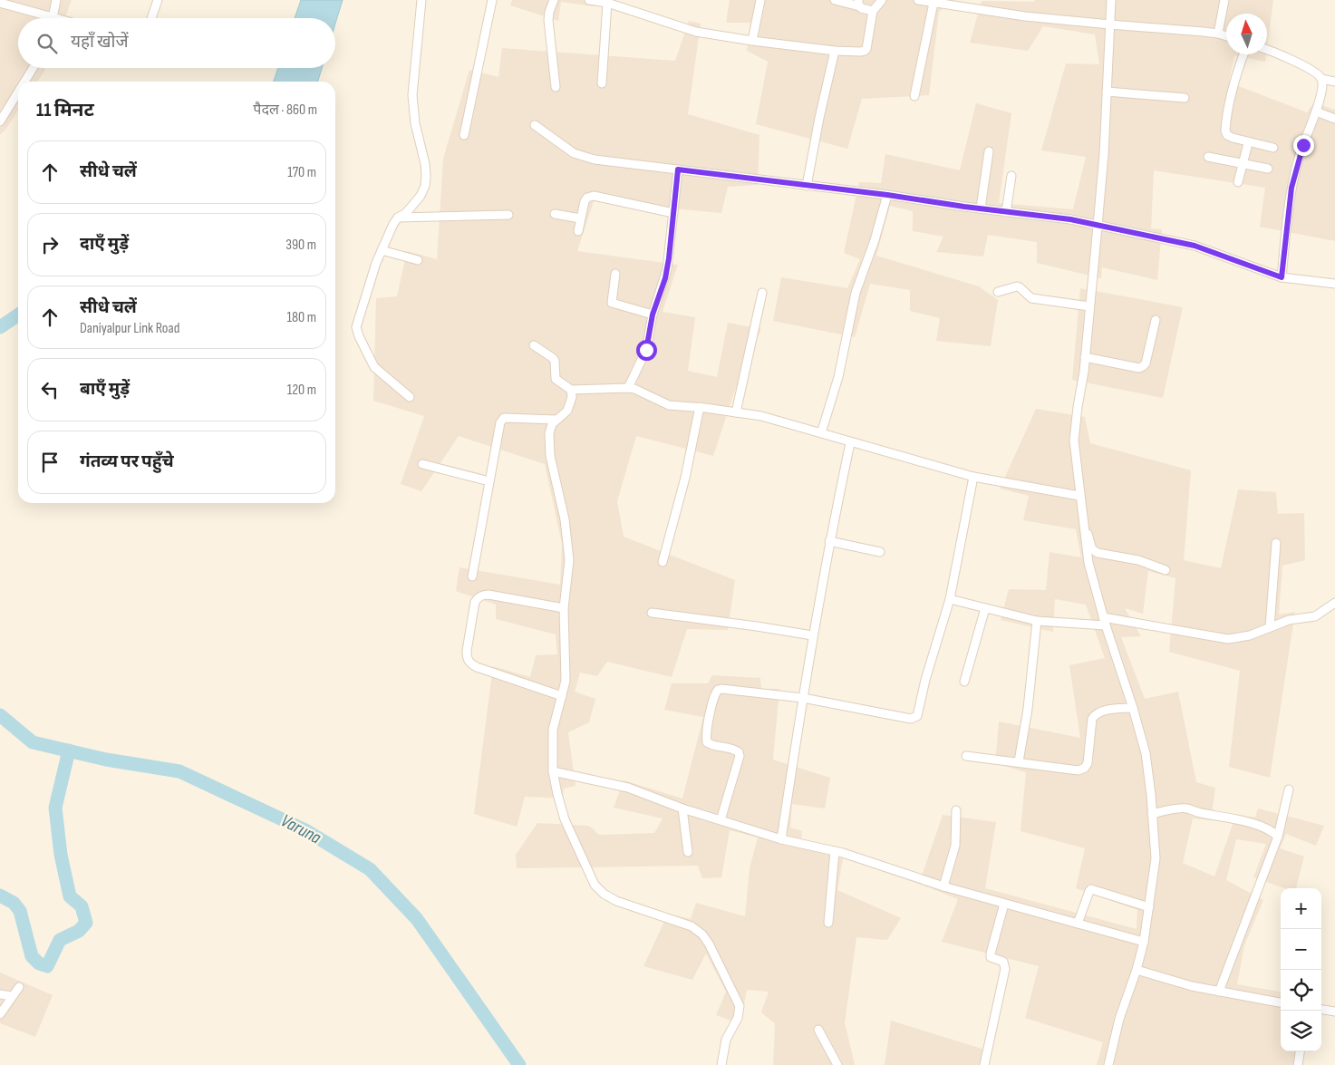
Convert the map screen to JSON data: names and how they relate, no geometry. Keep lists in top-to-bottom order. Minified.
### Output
{"water":["Varuna"],"north":"top","page":{"search":"यहाँ खोजें","heading":["11 मिनट","पैदल · 860 m"],"list":[["सीधे चलें","170 m"],["दाएँ मुड़ें","390 m"],["सीधे चलें","Daniyalpur Link Road","180 m"],["बाएँ मुड़ें","120 m"],"गंतव्य पर पहुँचे"],"map_buttons":["+","−"]}}
